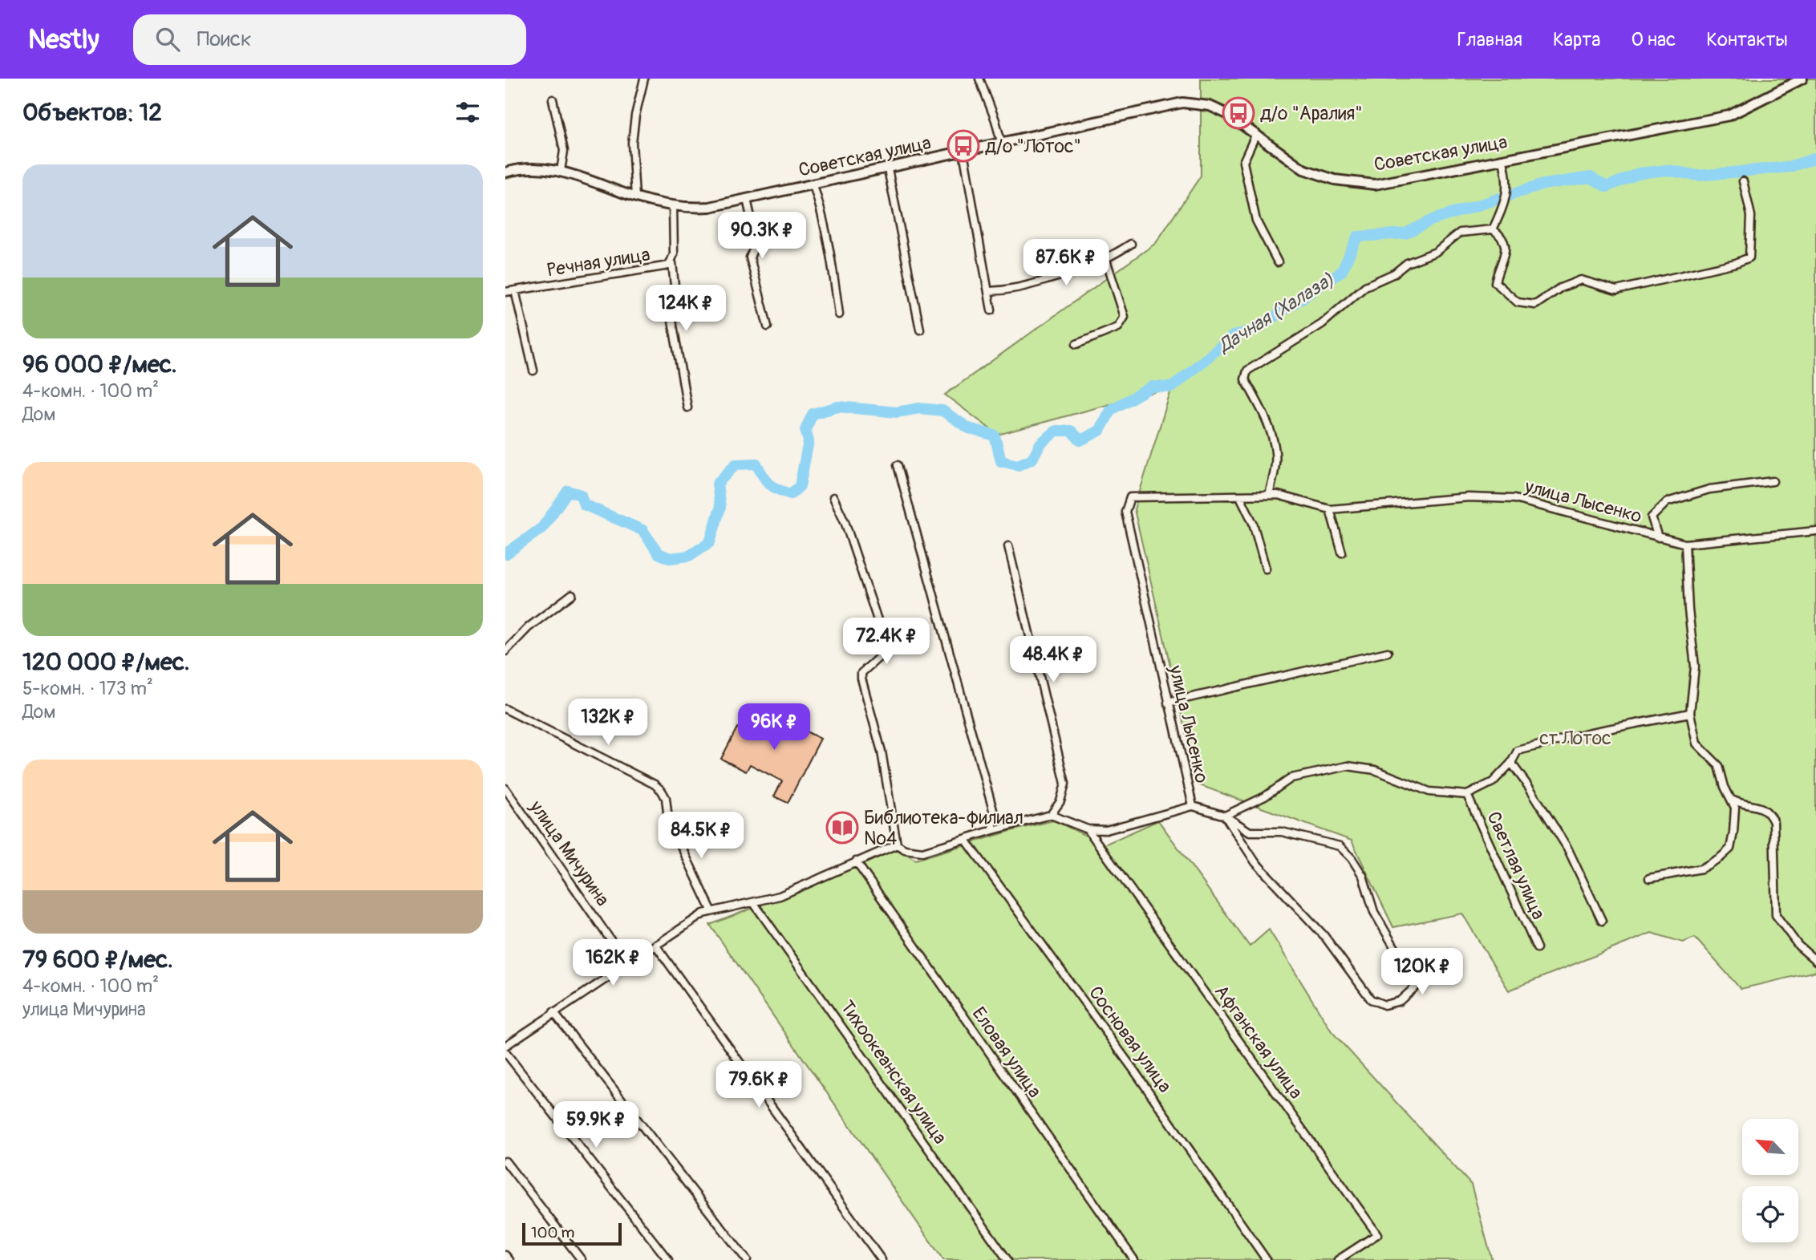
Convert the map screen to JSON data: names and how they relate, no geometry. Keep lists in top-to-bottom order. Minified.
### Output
{"streets":{"street":["Советская улица","Речная улица","улица Лысенко","улица Мичурина","Светлая улица","Сосновая улица","Афганская улица","Еловая улица","Тихоокеанская улица"]},"crossings":[["Советская улица","Речная улица"],["улица Лысенко","Афганская улица"]],"water":["Дачная (Халаза)"],"parks":["ст Лотос"],"places":{"bus stop":["д/о \"Аралия\"","д/о \"Лотос\""],"library":["Библиотека-филиал №4"]},"scale_bar":"100 m","north":"top left","page":{"header":"Nestly","search":"Поиск","nav":["Главная","Карта","О нас","Контакты"],"heading":"Объектов: 12","list":[{"name":"96 000 ₽/мес.","note":"4-комн. · 100 m² · Дом"},{"name":"120 000 ₽/мес.","note":"5-комн. · 173 m² · Дом"},{"name":"79 600 ₽/мес.","note":"4-комн. · 100 m² · улица Мичурина"}],"price":["90.3K ₽","87.6K ₽","124K ₽","72.4K ₽","48.4K ₽","132K ₽","96K ₽","84.5K ₽","162K ₽","120K ₽","79.6K ₽","59.9K ₽"],"scale":"100 m"}}
